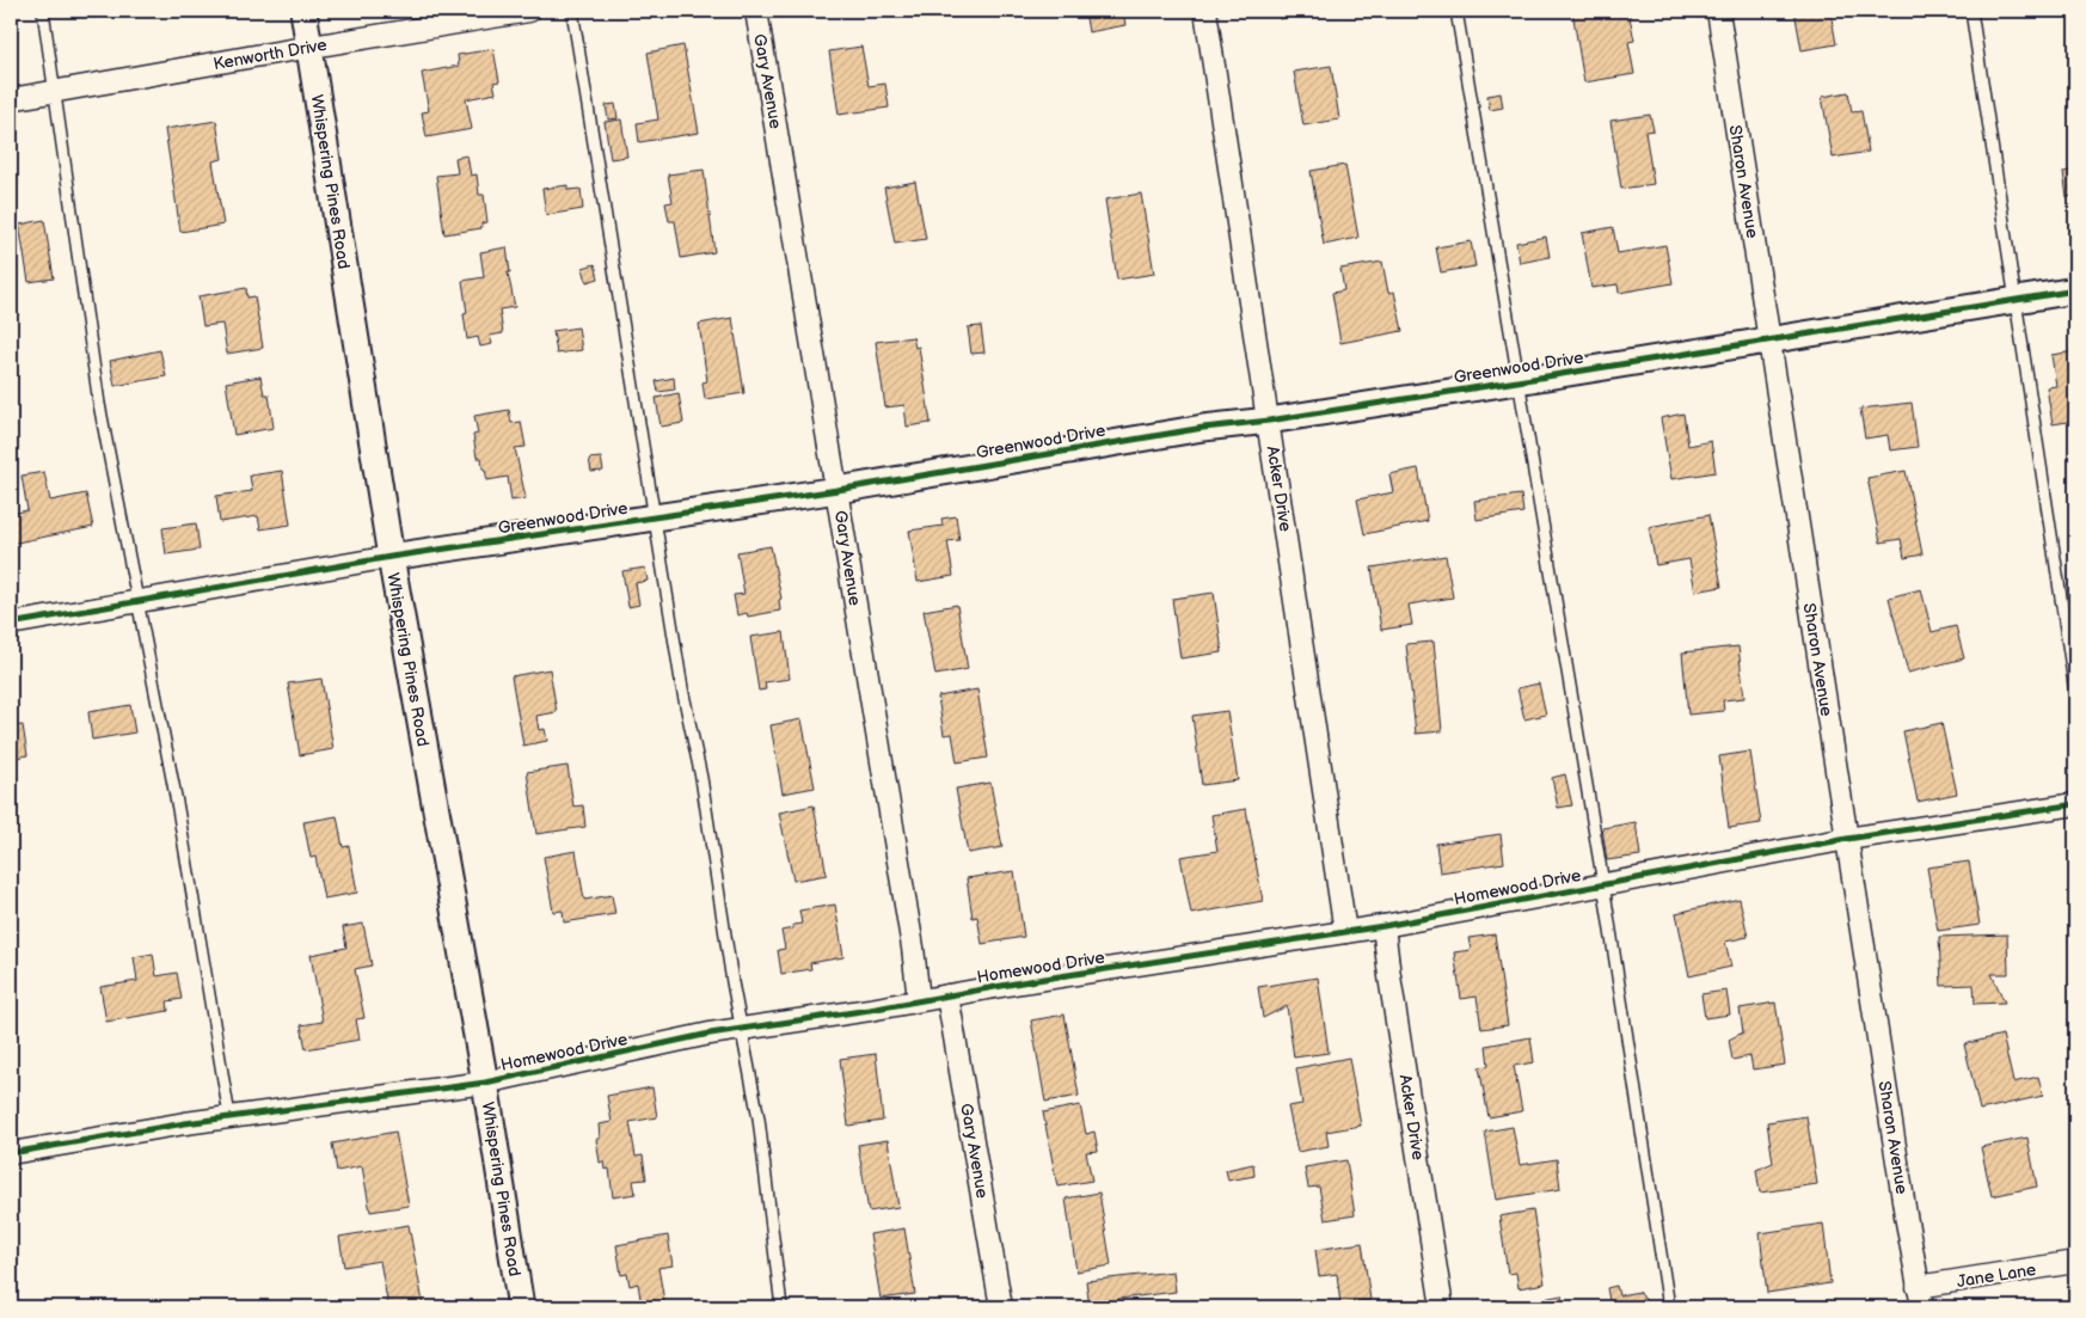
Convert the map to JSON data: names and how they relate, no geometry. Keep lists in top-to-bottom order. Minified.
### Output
{"streets":{"street":["Kenworth Drive","Gary Avenue","Whispering Pines Road","Sharon Avenue","Greenwood Drive","Acker Drive","Homewood Drive","Jane Lane"]},"crossings":[["Kenworth Drive","Whispering Pines Road"],["Gary Avenue","Greenwood Drive"],["Gary Avenue","Homewood Drive"],["Whispering Pines Road","Greenwood Drive"],["Whispering Pines Road","Homewood Drive"],["Sharon Avenue","Greenwood Drive"],["Sharon Avenue","Homewood Drive"],["Sharon Avenue","Jane Lane"],["Greenwood Drive","Acker Drive"],["Acker Drive","Homewood Drive"]]}
